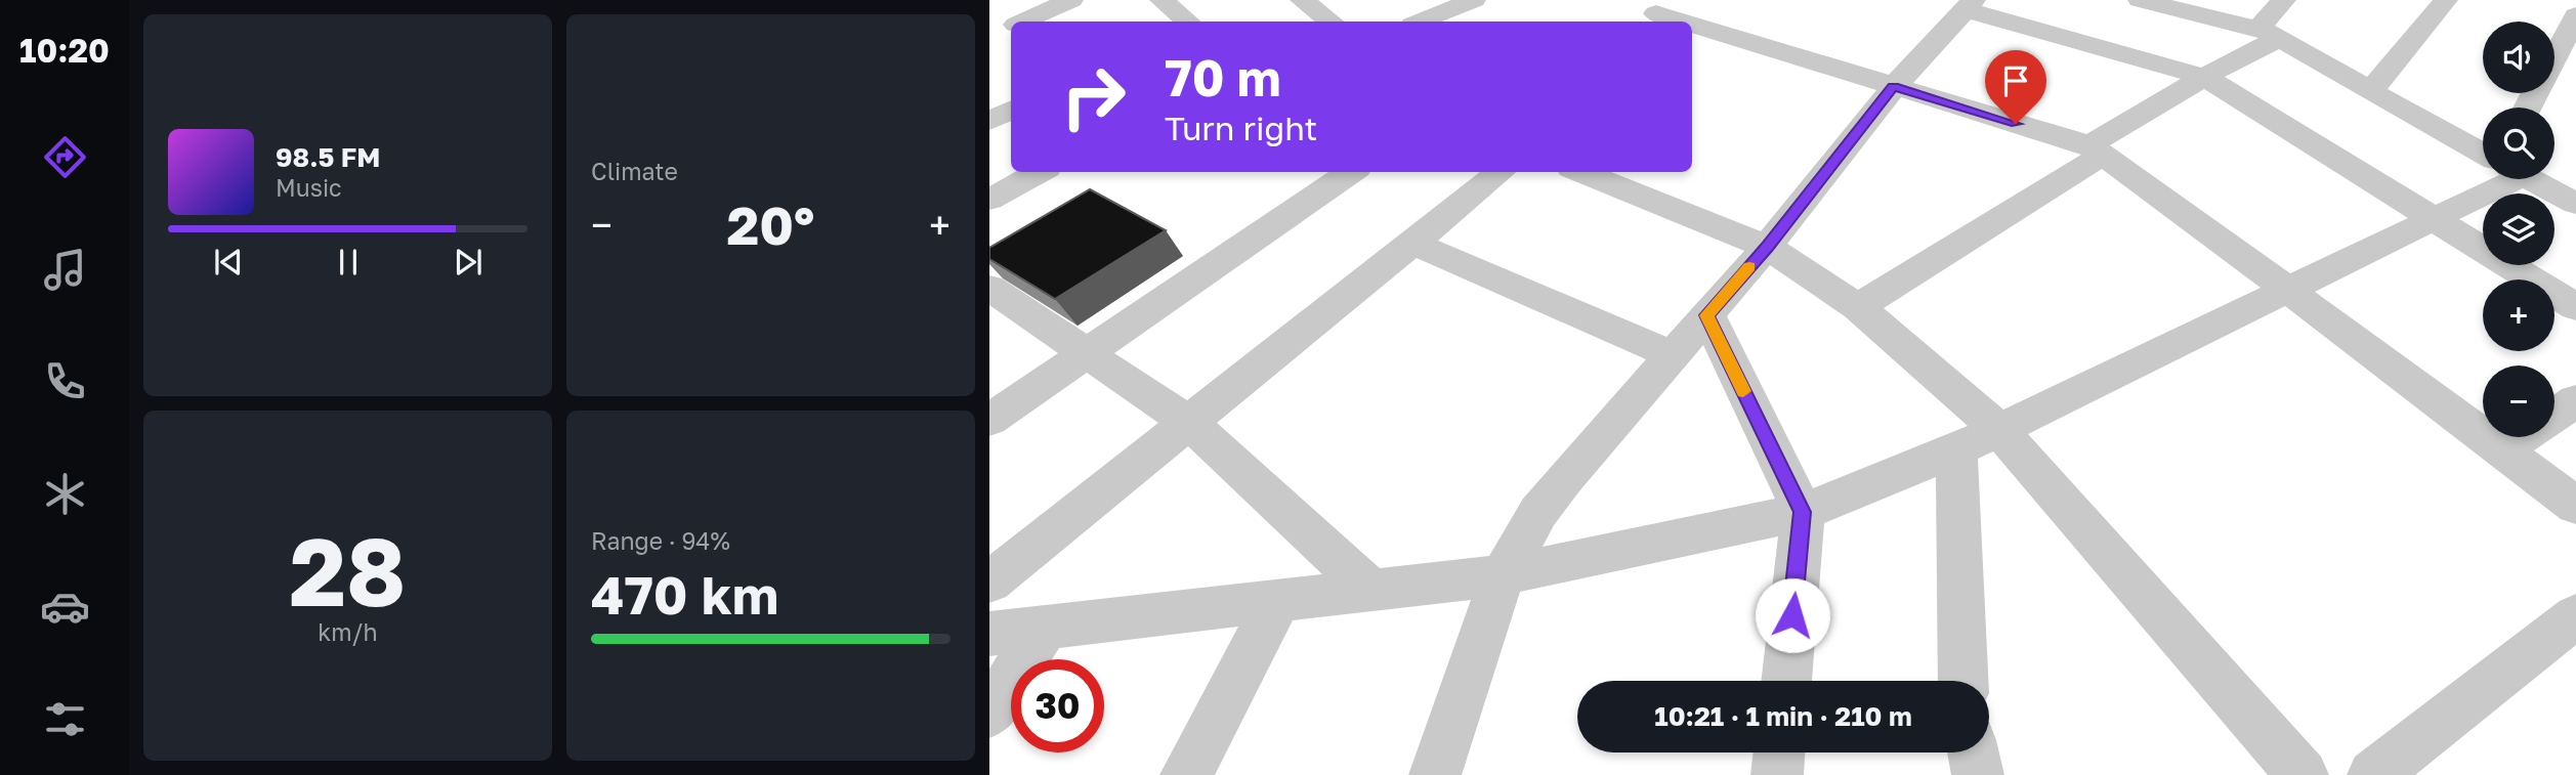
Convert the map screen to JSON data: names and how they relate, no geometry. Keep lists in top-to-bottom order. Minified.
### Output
{"page":{"tabs":"10:20","tile":["Climate",["28","km/h"],["Range · 94%","470 km"]],"map_buttons":["+","−"],"turn":["70 m","Turn right"],"song":["98.5 FM","Music"],"heat":["−","20°","+"],"limit":"30","trip":"10:21 · 1 min · 210 m"}}
